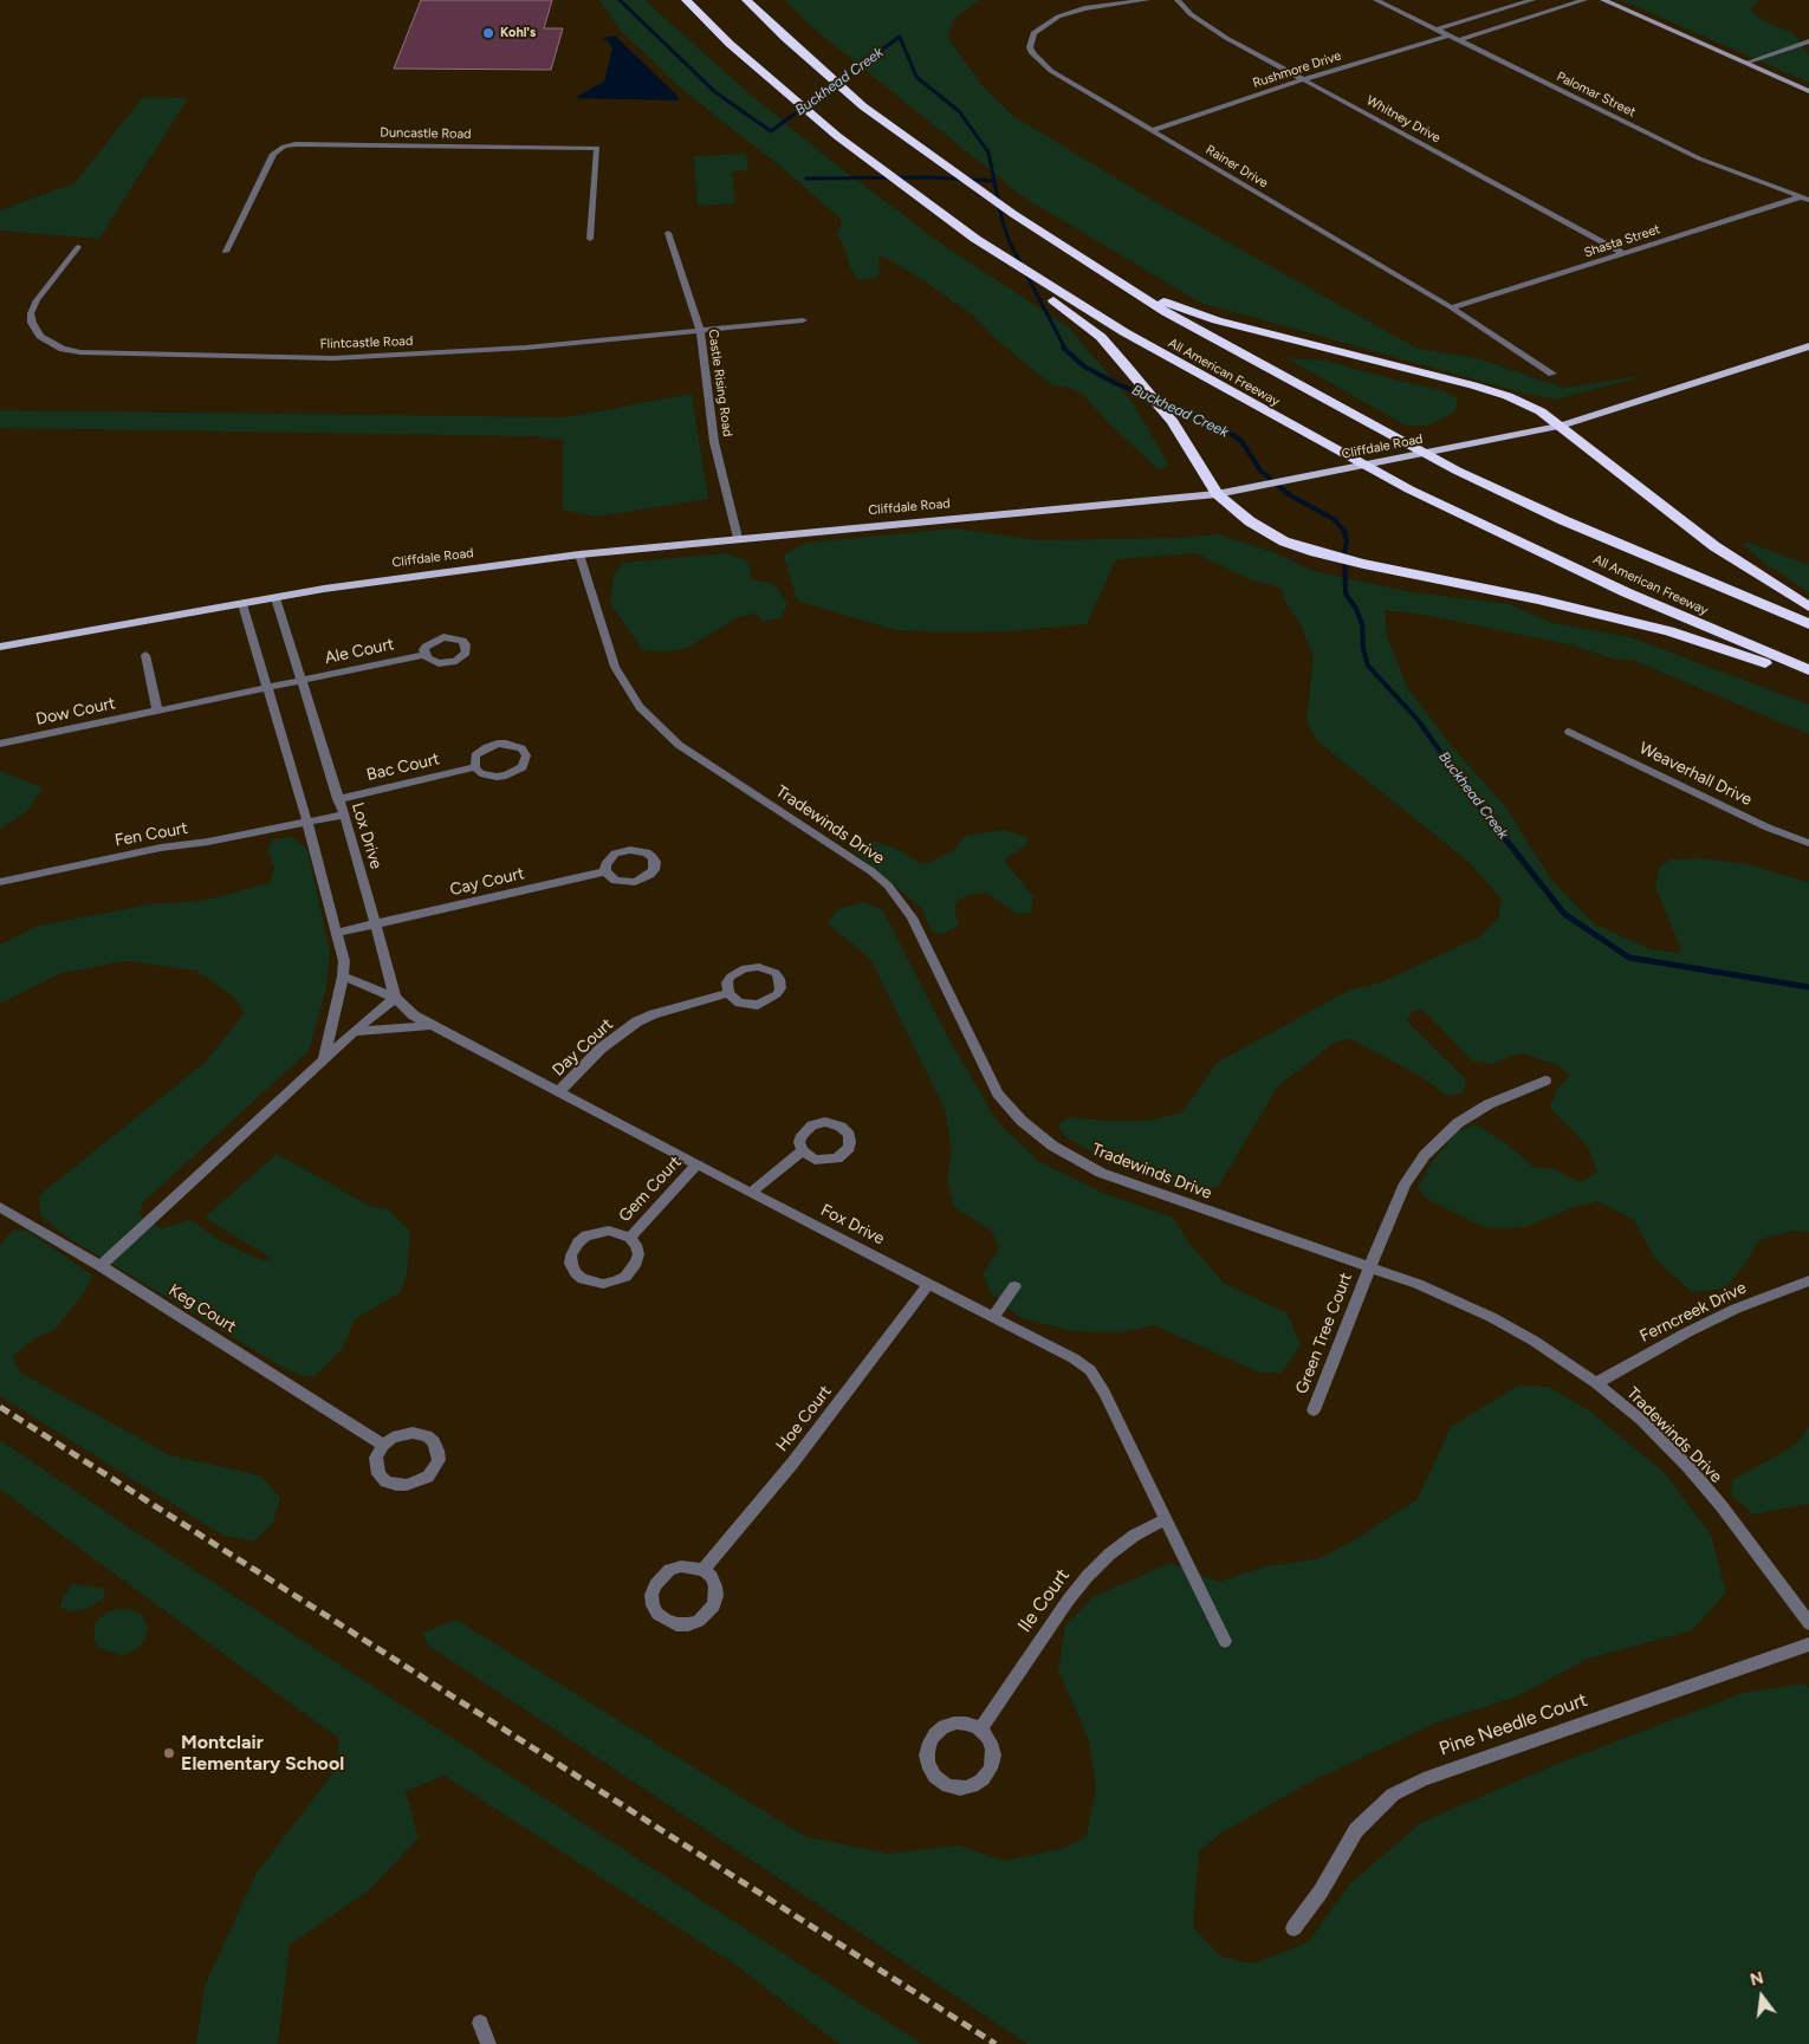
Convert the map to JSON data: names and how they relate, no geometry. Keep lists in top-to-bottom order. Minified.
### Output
{"streets":{"highway":["All American Freeway"],"main road":["Cliffdale Road"],"street":["Rushmore Drive","Palomar Street","Whitney Drive","Duncastle Road","Rainer Drive","Shasta Street","Flintcastle Road","Castle Rising Road","Ale Court","Dow Court","Bac Court","Weaverhall Drive","Tradewinds Drive","Fen Court","Lox Drive","Cay Court","Day Court","Gem Court","Fox Drive","Keg Court","Ferncreek Drive","Green Tree Court","Hoe Court","Ile Court","Pine Needle Court"]},"crossings":[["Rushmore Drive","Palomar Street"],["Rushmore Drive","Whitney Drive"],["Rushmore Drive","Rainer Drive"],["Palomar Street","Shasta Street"],["Whitney Drive","Shasta Street"],["Rainer Drive","Shasta Street"],["Flintcastle Road","Castle Rising Road"],["Castle Rising Road","Cliffdale Road"],["Cliffdale Road","Tradewinds Drive"],["Cliffdale Road","Lox Drive"],["Ale Court","Dow Court"],["Ale Court","Lox Drive"],["Bac Court","Lox Drive"],["Tradewinds Drive","Ferncreek Drive"],["Tradewinds Drive","Green Tree Court"],["Fen Court","Lox Drive"],["Lox Drive","Cay Court"],["Lox Drive","Fox Drive"],["Day Court","Fox Drive"],["Gem Court","Fox Drive"],["Fox Drive","Hoe Court"],["Fox Drive","Ile Court"]],"water":["Buckhead Creek"],"places":["Kohl's","Montclair Elementary School"],"north":"top"}
